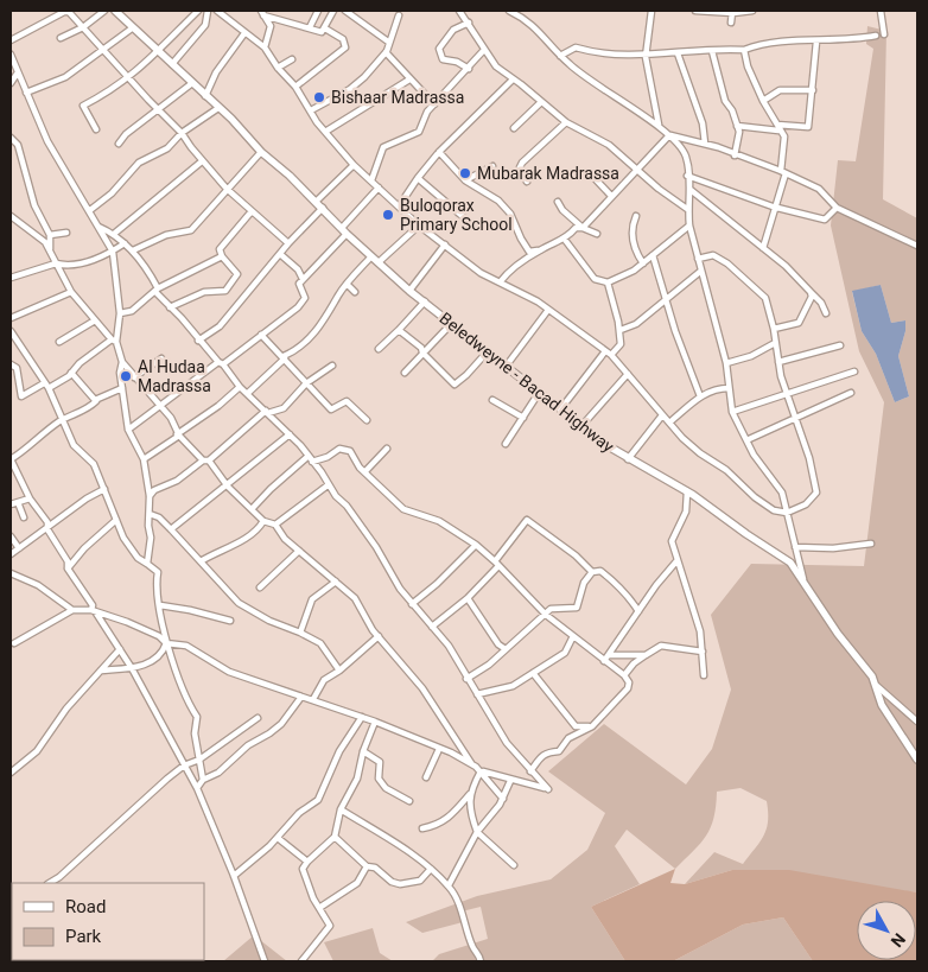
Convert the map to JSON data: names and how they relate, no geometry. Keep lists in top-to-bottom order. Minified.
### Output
{"streets":{"street":["Beledweyne - Bacad Highway"]},"places":["Bishaar Madrassa","Mubarak Madrassa","Buloqorax Primary School","Al Hudaa Madrassa"],"legend":["Road","Park"],"north":"bottom right"}
